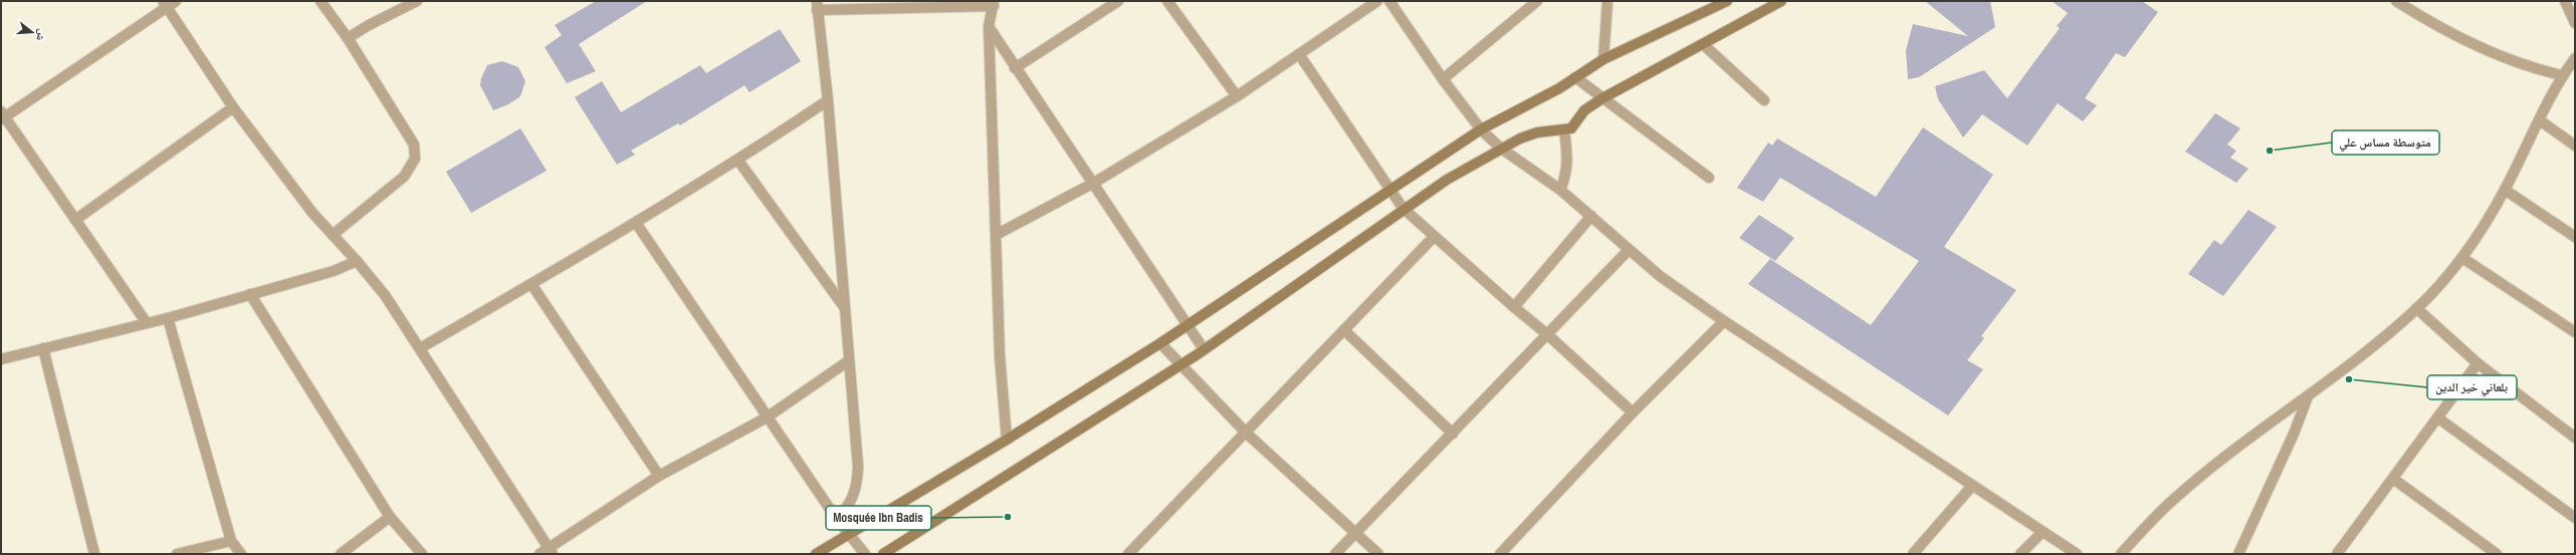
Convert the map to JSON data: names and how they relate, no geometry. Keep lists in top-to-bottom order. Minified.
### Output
{"places":["متوسطة مساس علي","بلعاني خير الدين","Mosquée Ibn Badis"],"north":"right"}
